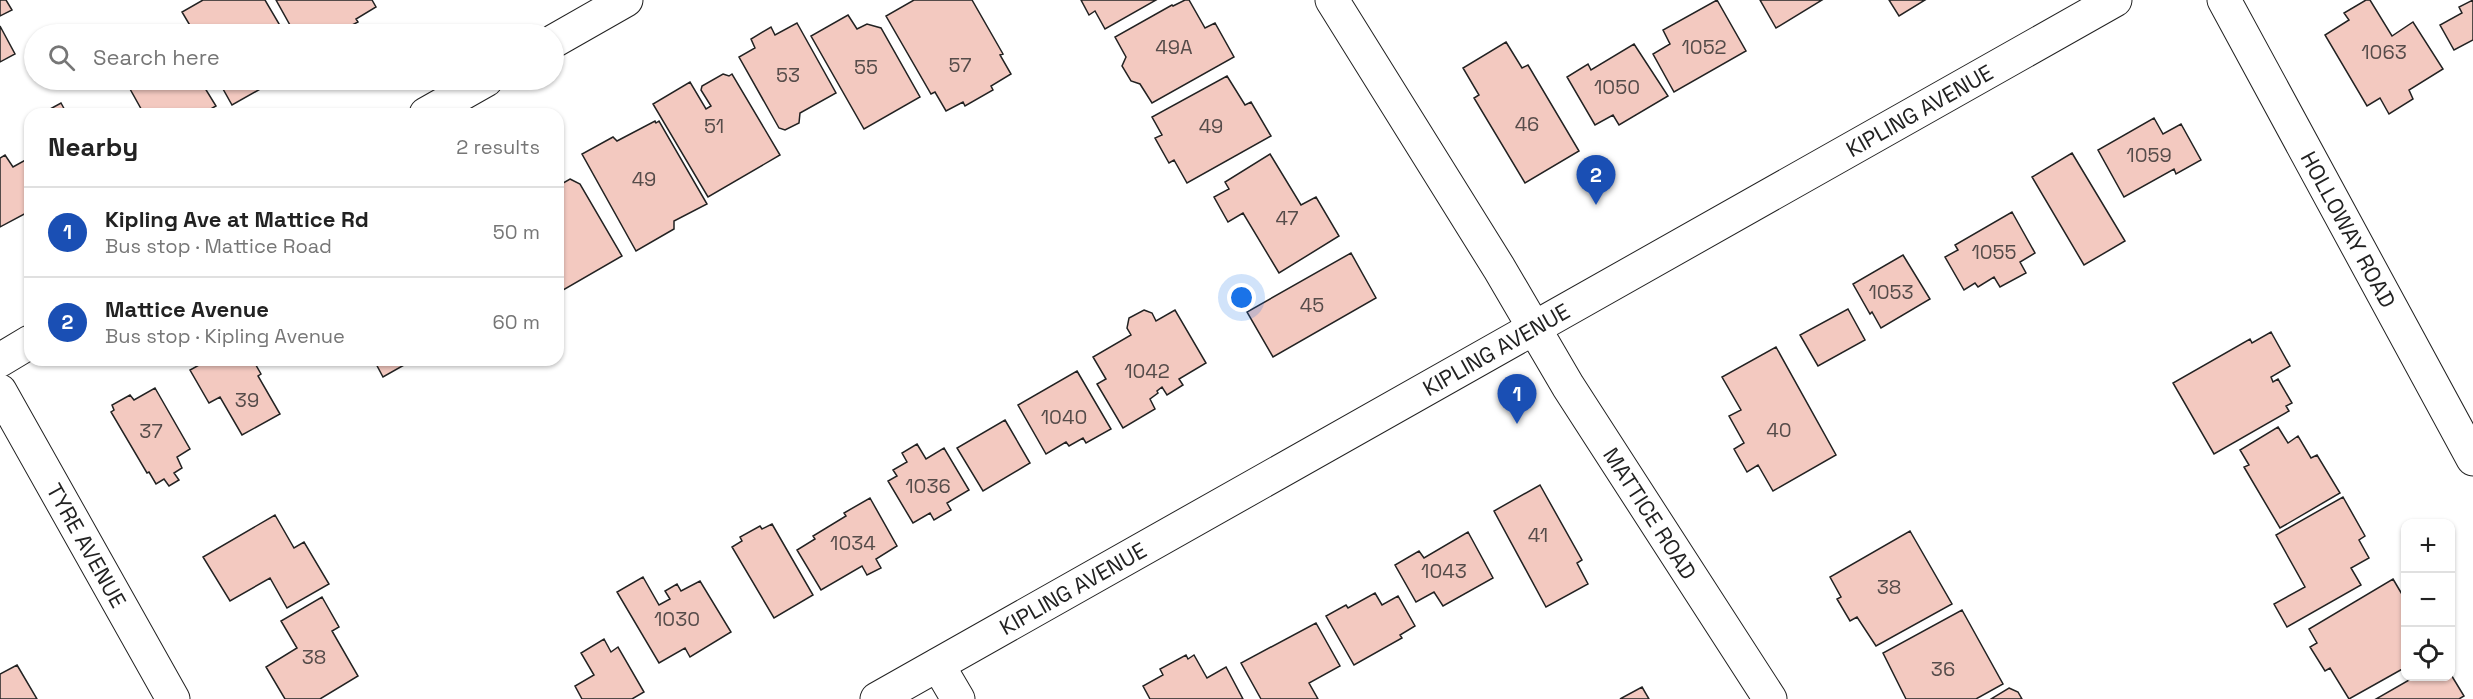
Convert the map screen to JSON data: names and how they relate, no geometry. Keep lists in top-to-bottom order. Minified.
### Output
{"streets":{"street":["KIPLING AVENUE","HOLLOWAY ROAD","MATTICE ROAD","TYRE AVENUE"]},"crossings":[["KIPLING AVENUE","MATTICE ROAD"]],"house_numbers":["49A","1052","1063","57","55","53","1050","46","51","49","1059","49","47","1055","1053","45","1042","39","1040","40","37","1036","41","1034","1043","38","1030","38","36"],"page":{"search":"Search here","heading":["Nearby","2 results"],"pins":["2","1"],"list":[{"mark":"1","name":"Kipling Ave at Mattice Rd","note":"Bus stop · Mattice Road","value":"50 m"},{"mark":"2","name":"Mattice Avenue","note":"Bus stop · Kipling Avenue","value":"60 m"}],"map_buttons":["+","−"]}}
